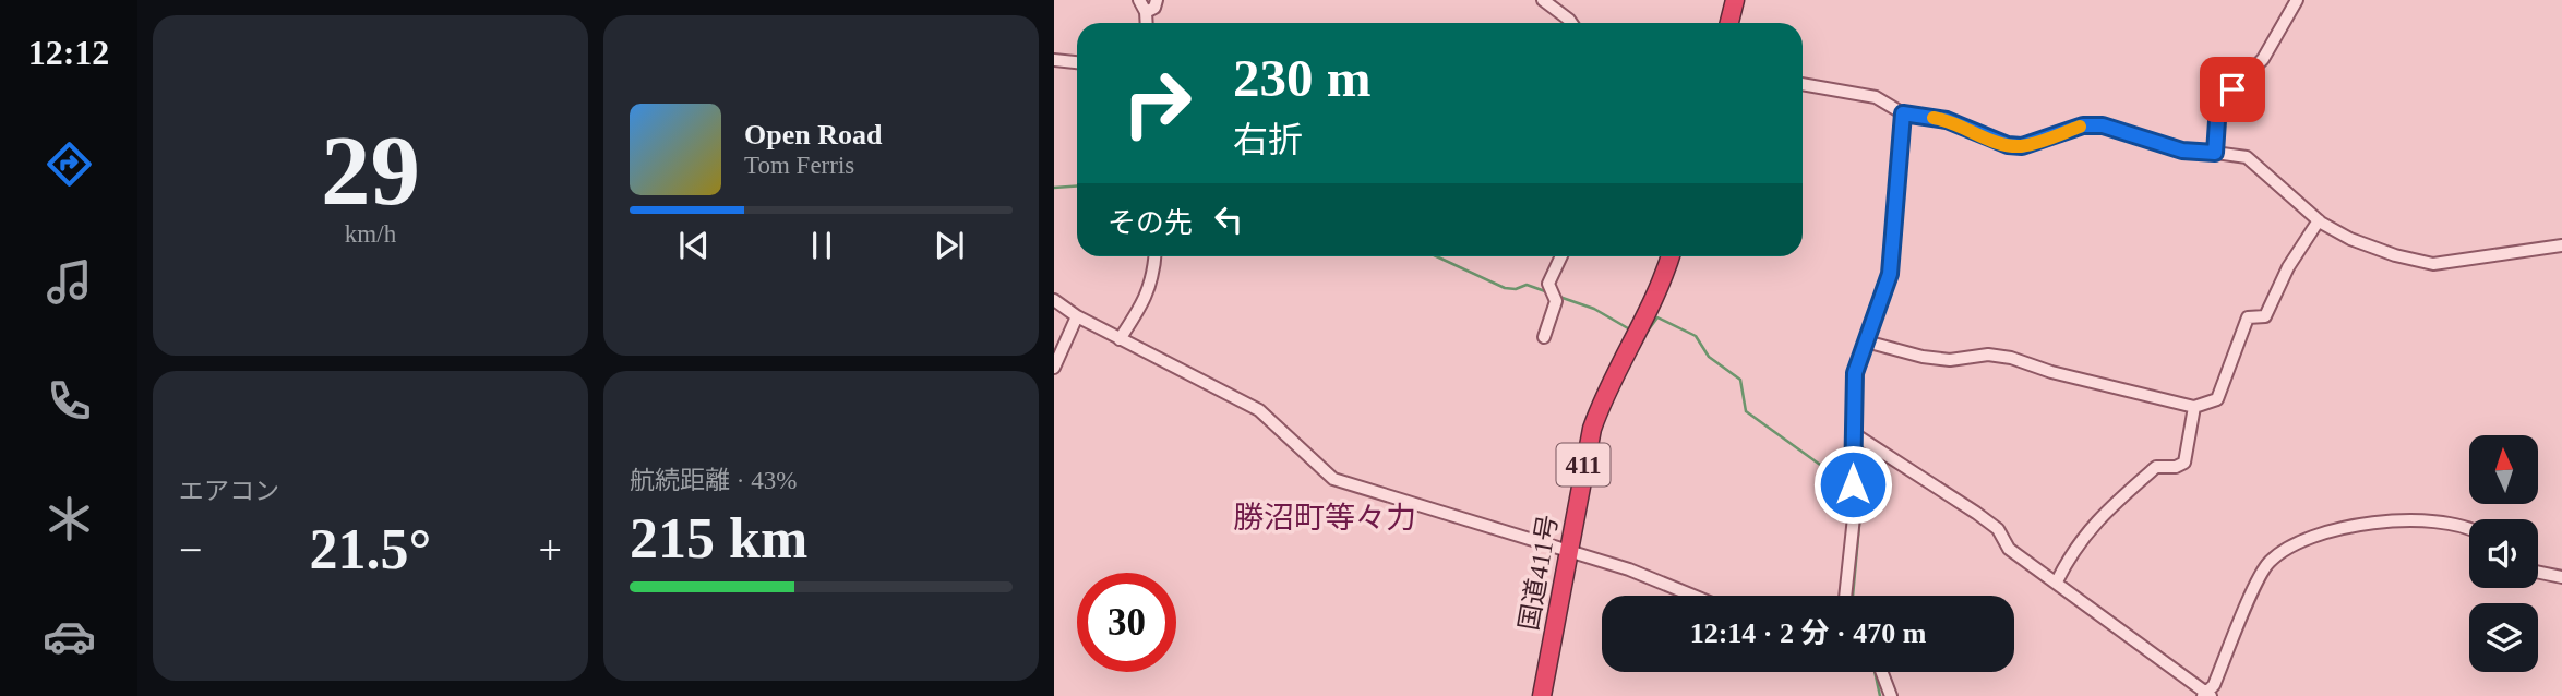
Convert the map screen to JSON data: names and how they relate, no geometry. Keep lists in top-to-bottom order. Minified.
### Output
{"streets":{"highway":["411","国道411号"]},"districts":["勝沼町等々力"],"north":"top","page":{"tabs":"12:12","tile":[["29","km/h"],"エアコン",["航続距離 · 43%","215 km"]],"turn":["230 m","右折"],"song":["Open Road","Tom Ferris"],"then":"その先","heat":["−","21.5°","+"],"limit":"30","trip":"12:14 · 2 分 · 470 m"}}
